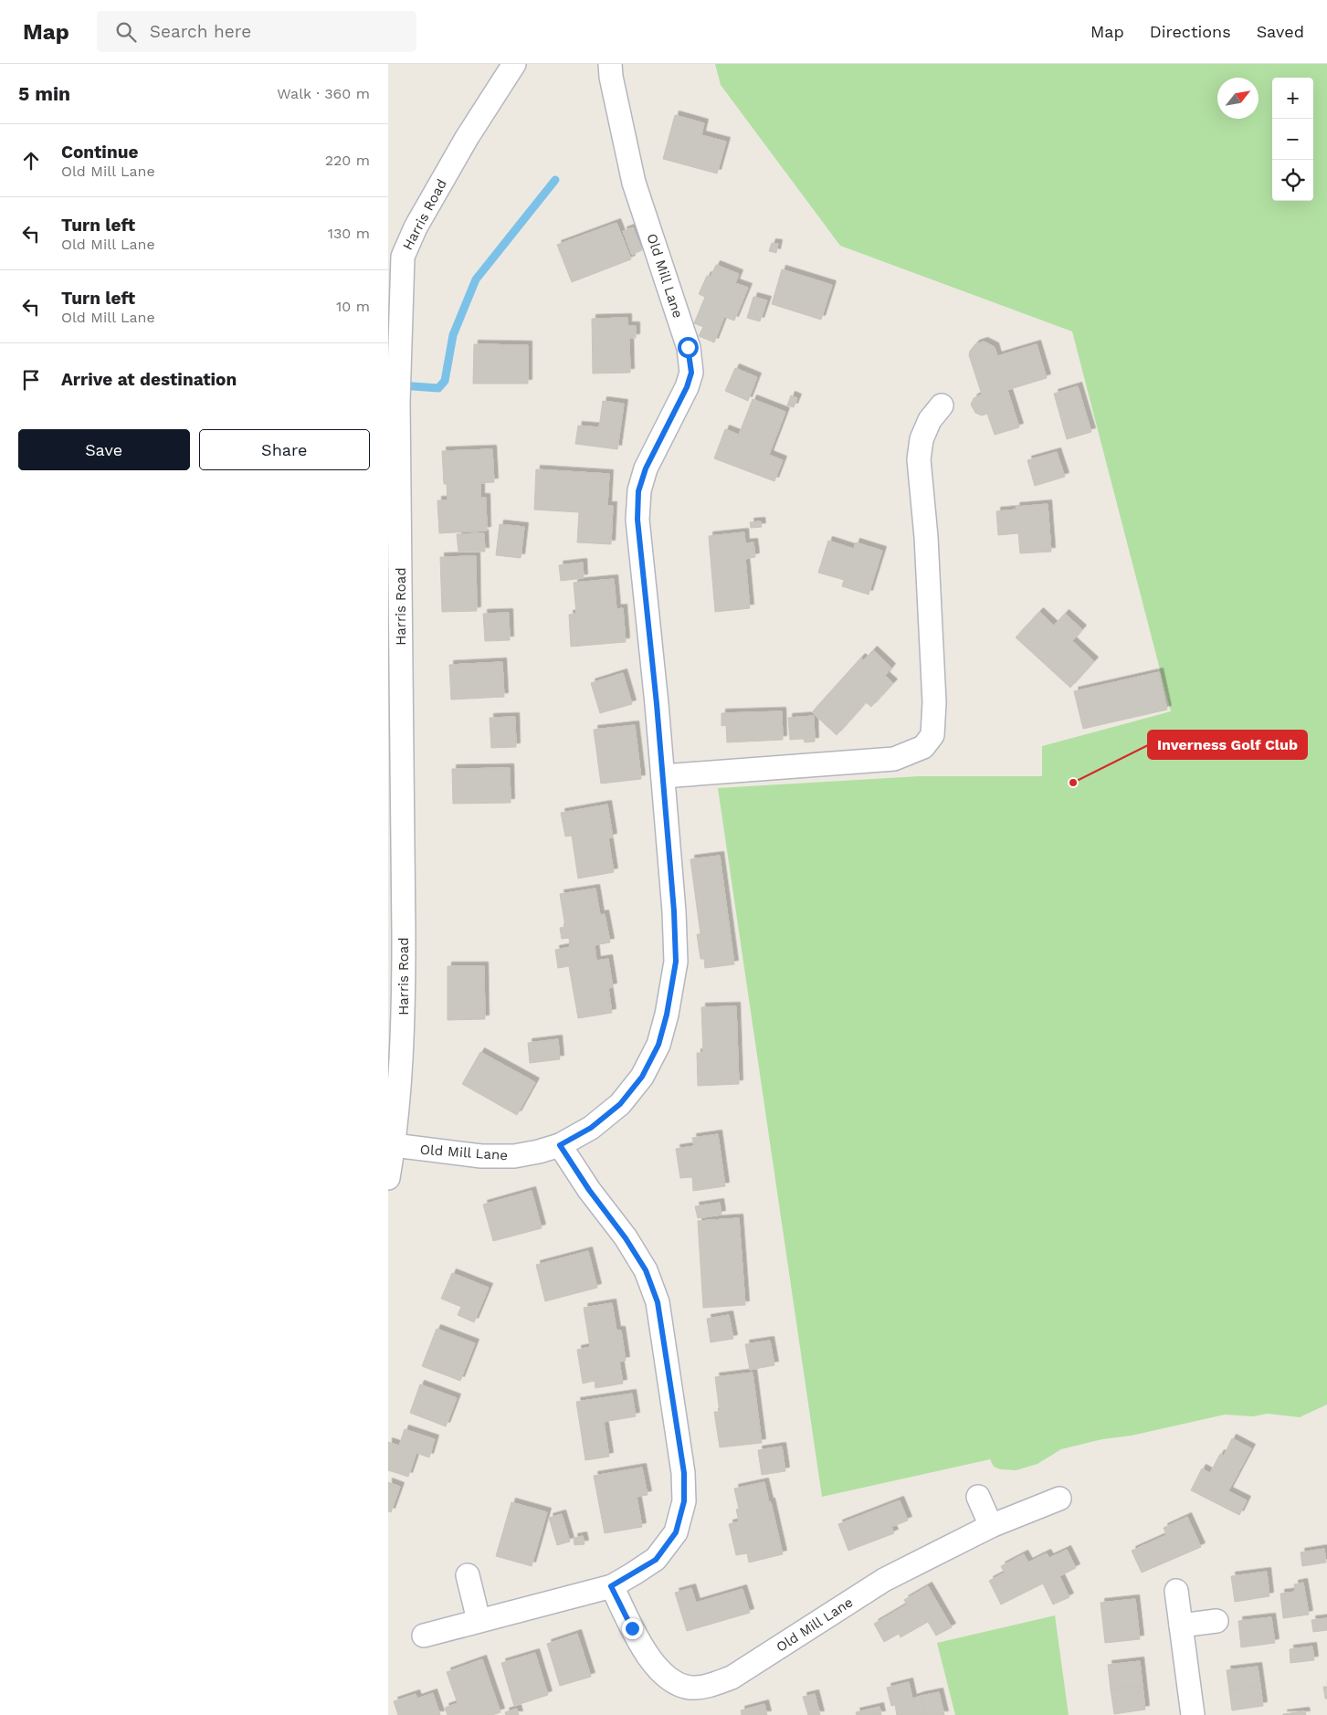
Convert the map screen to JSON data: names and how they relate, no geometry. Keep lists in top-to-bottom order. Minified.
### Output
{"streets":{"street":["Harris Road","Old Mill Lane"]},"crossings":[["Harris Road","Old Mill Lane"]],"places":["Inverness Golf Club"],"north":"top right","page":{"header":"Map","search":"Search here","nav":["Map","Directions","Saved"],"heading":["5 min","Walk · 360 m"],"map_buttons":["+","−"],"list":[["Continue","Old Mill Lane","220 m"],["Turn left","Old Mill Lane","130 m"],["Turn left","Old Mill Lane","10 m"],"Arrive at destination"],"buttons":["Save","Share"]}}
